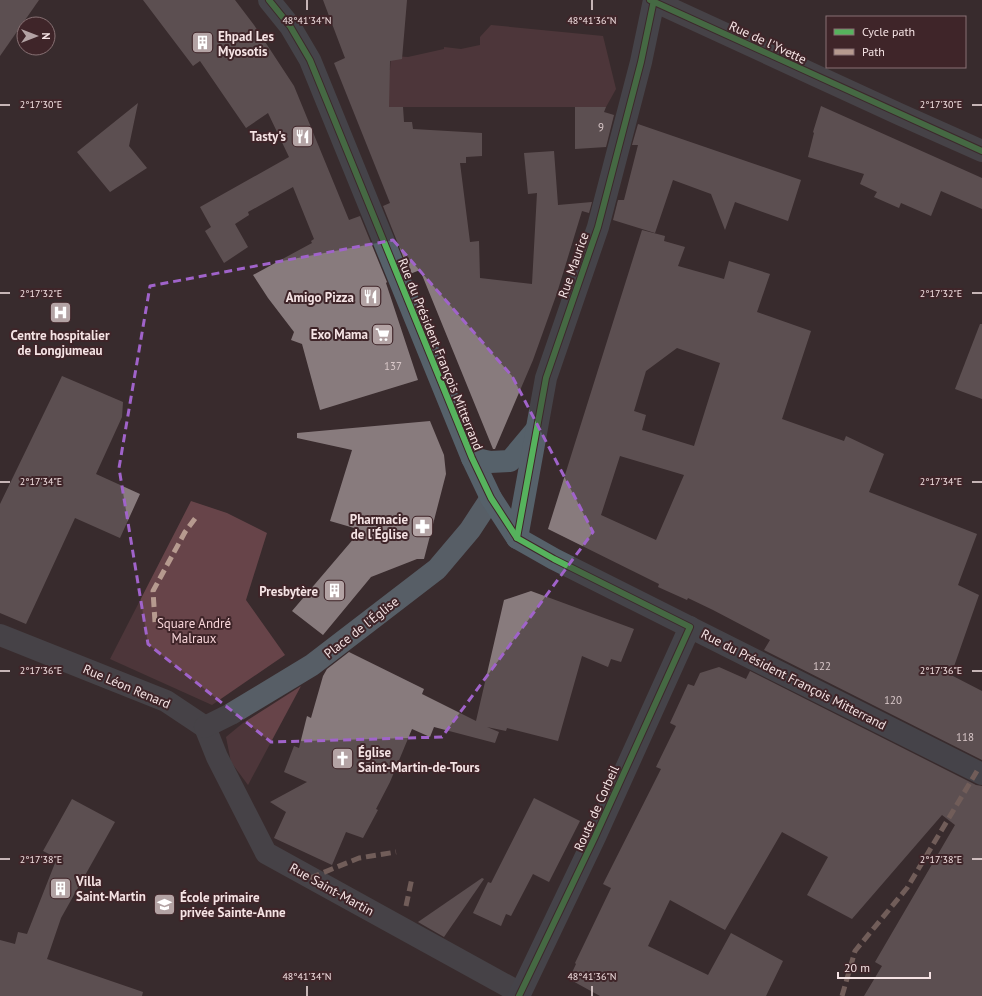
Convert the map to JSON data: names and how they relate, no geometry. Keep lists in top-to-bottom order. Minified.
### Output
{"streets":{"main road":["Rue Maurice","Rue du Président François Mitterrand","Route de Corbeil"],"street":["Rue de l'Yvette","Place de l'Église","Rue Léon Renard","Rue Saint-Martin"]},"crossings":[["Rue de l'Yvette","Rue Maurice"],["Rue Maurice","Rue du Président François Mitterrand"],["Rue du Président François Mitterrand","Place de l'Église"],["Rue du Président François Mitterrand","Route de Corbeil"],["Place de l'Église","Rue Léon Renard"],["Place de l'Église","Rue Saint-Martin"],["Rue Léon Renard","Rue Saint-Martin"],["Route de Corbeil","Rue Saint-Martin"]],"parks":["Square André Malraux"],"places":{"building":["Ehpad Les Myosotis","Presbytère","Villa Saint-Martin"],"restaurant":["Tasty's","Amigo Pizza"],"hospital":["Centre hospitalier de Longjumeau"],"supermarket":["Exo Mama"],"pharmacy":["Pharmacie de l'Église"],"church":["Église Saint-Martin-de-Tours"],"school or university":["École primaire privée Sainte-Anne"]},"house_numbers":["9","137","122","120","118"],"legend":["Cycle path","Path"],"scale_bar":"20 m","north":"right","coordinates":["48°41'34\"N","48°41'36\"N","2°17'30\"E","2°17'32\"E","2°17'34\"E","2°17'36\"E","2°17'38\"E"]}
